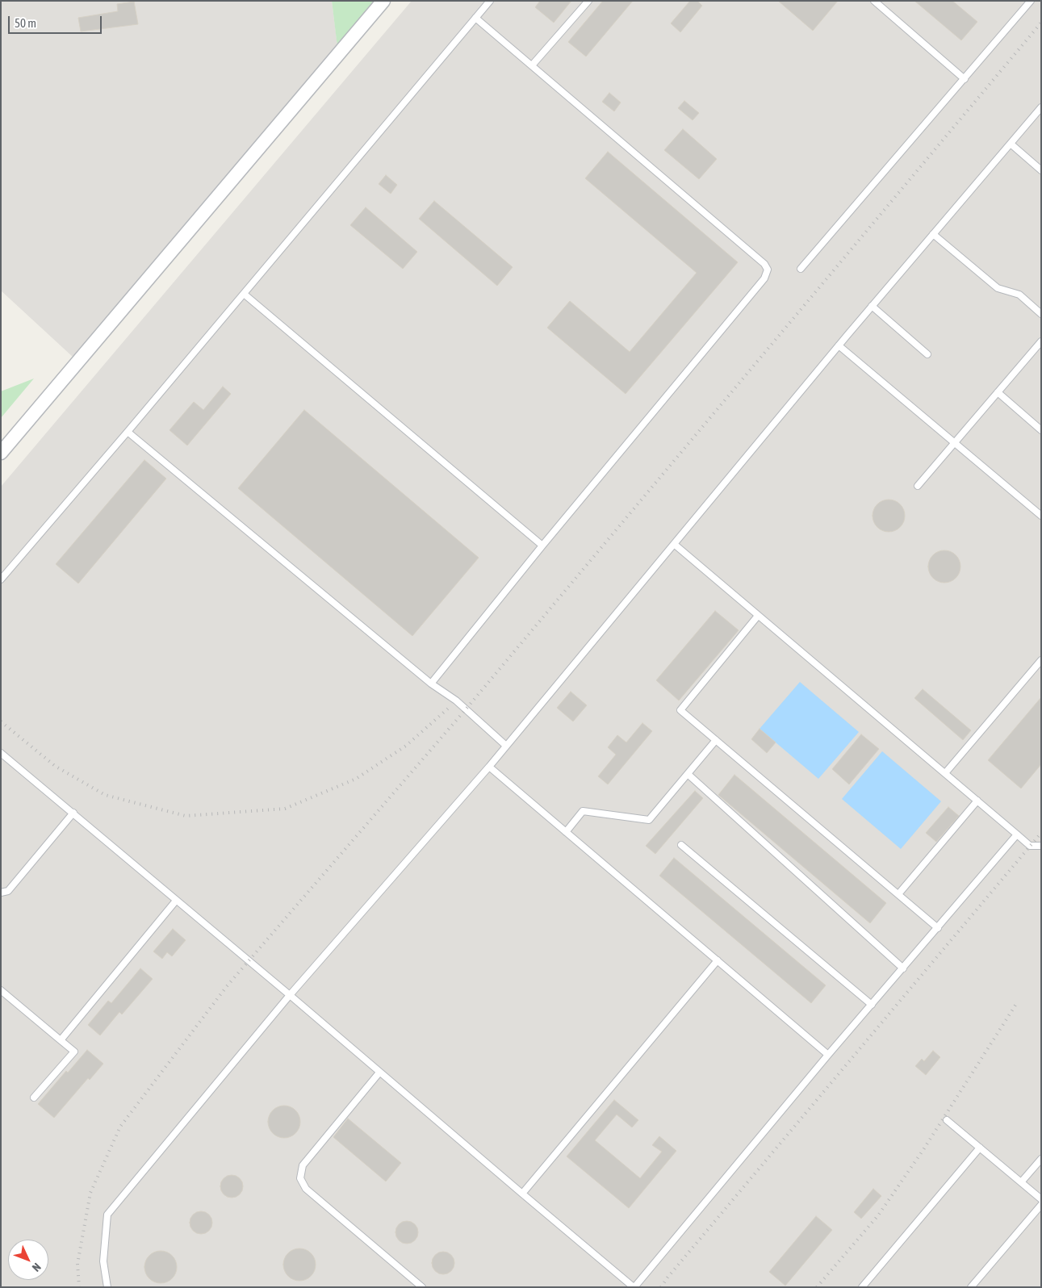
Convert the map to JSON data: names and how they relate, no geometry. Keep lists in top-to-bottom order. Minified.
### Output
{"scale_bar":"50 m","north":"bottom right"}
